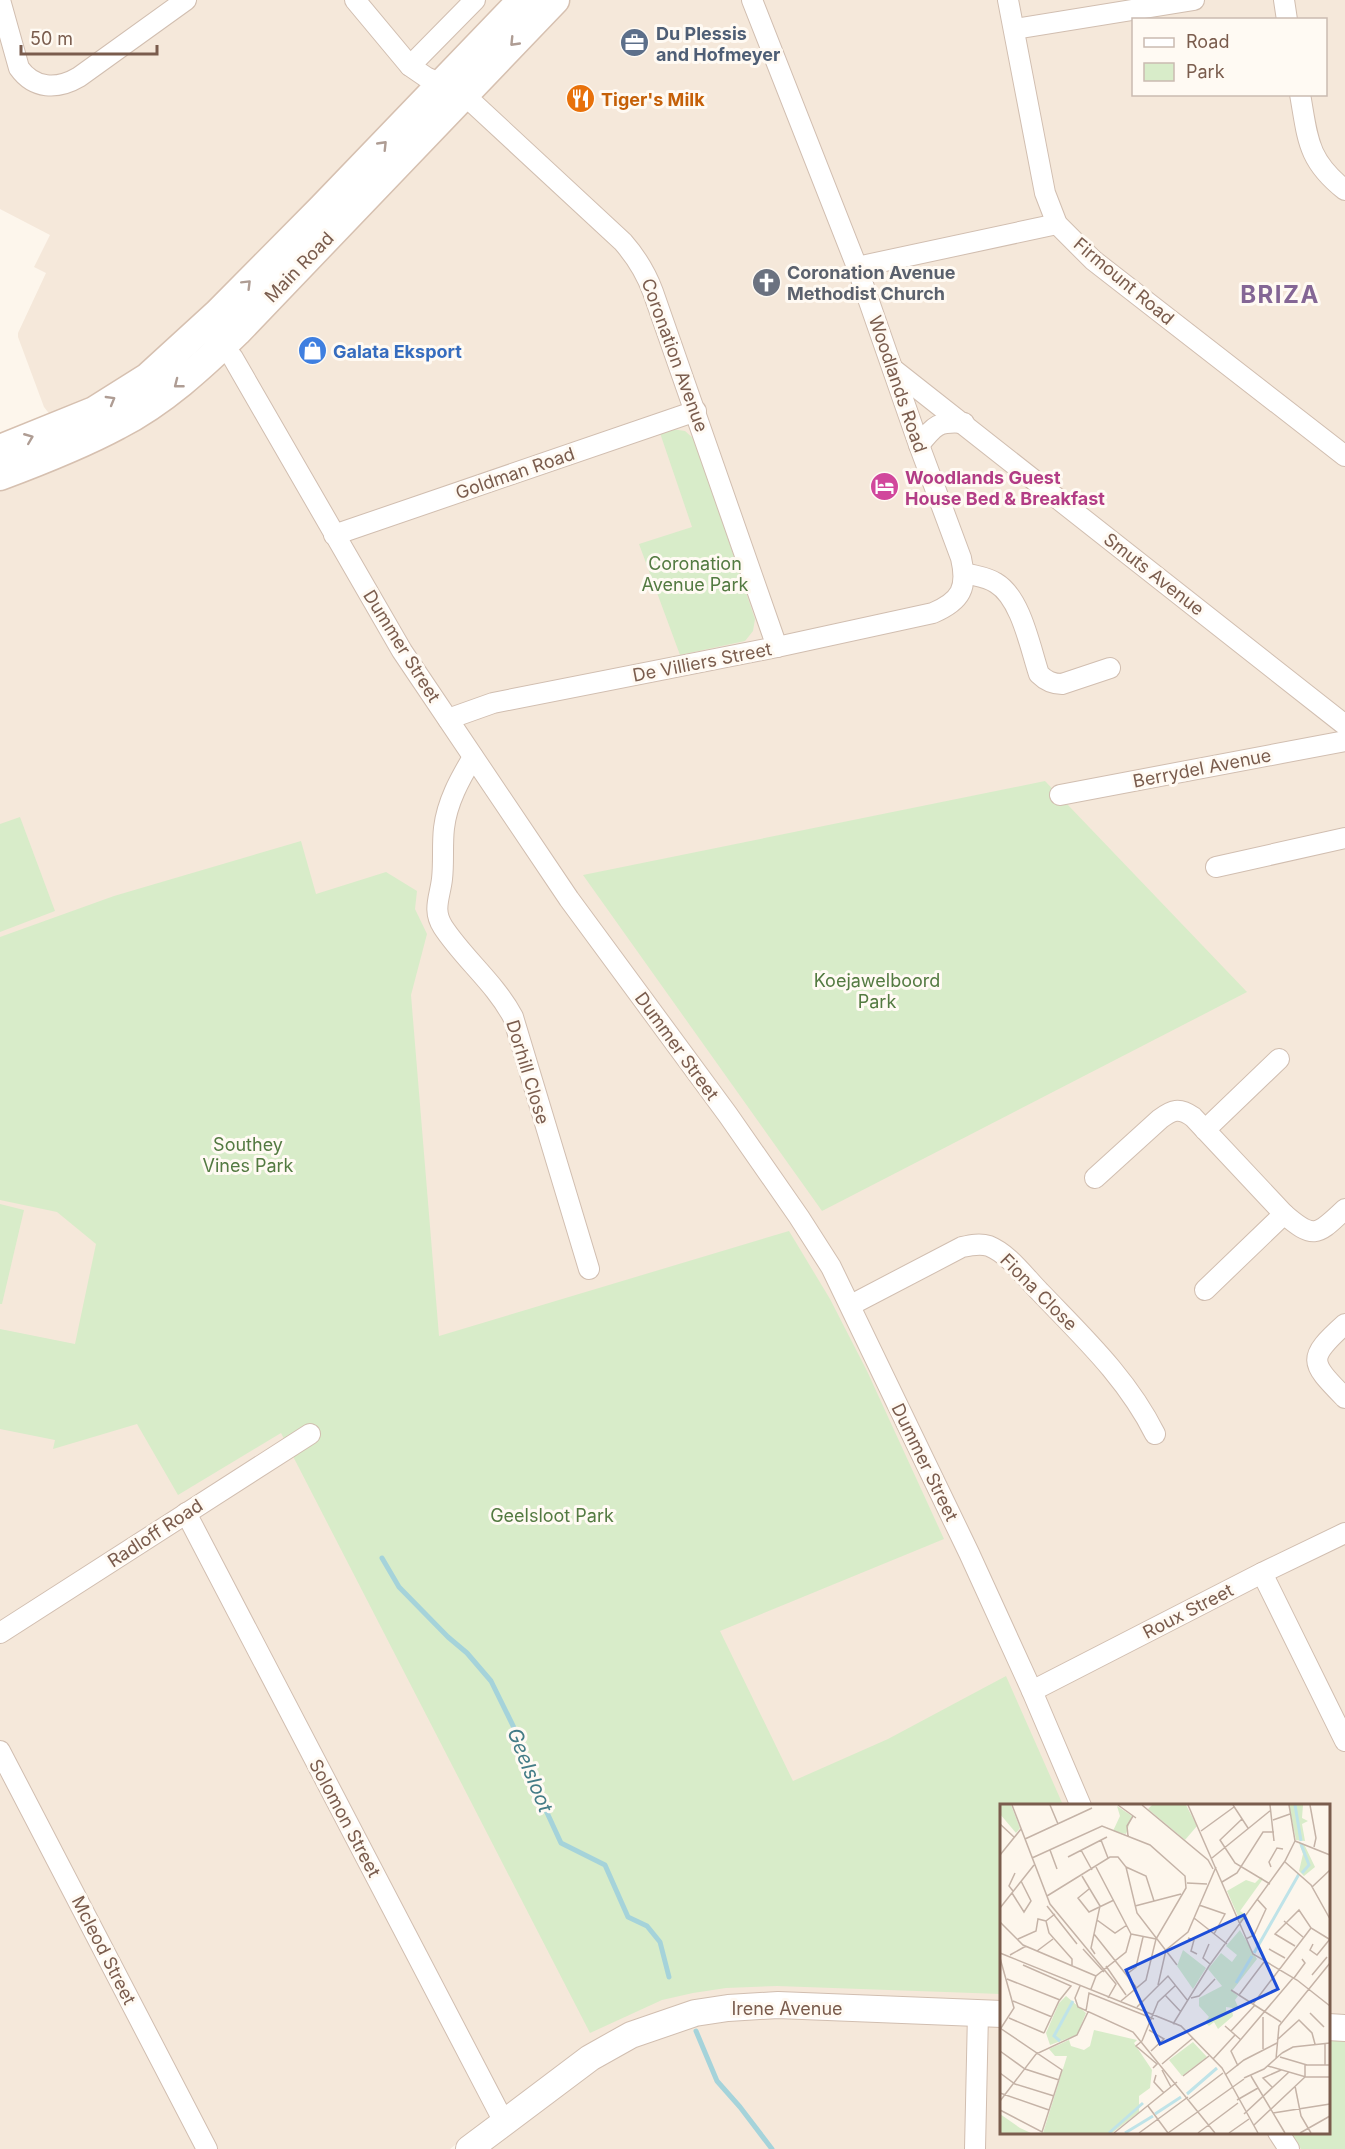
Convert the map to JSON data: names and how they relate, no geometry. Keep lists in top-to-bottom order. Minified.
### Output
{"streets":{"main road":["Main Road"],"street":["Firmount Road","Coronation Avenue","Woodlands Road","Goldman Road","Smuts Avenue","Dummer Street","De Villiers Street","Berrydel Avenue","Dorhill Close","Fiona Close","Radloff Road","Roux Street","Solomon Street","Mcleod Street","Irene Avenue"]},"crossings":[["Main Road","Coronation Avenue"],["Main Road","Dummer Street"],["Coronation Avenue","Goldman Road"],["Coronation Avenue","De Villiers Street"],["Woodlands Road","Smuts Avenue"],["Woodlands Road","De Villiers Street"],["Goldman Road","Dummer Street"],["Dummer Street","De Villiers Street"],["Dummer Street","Dorhill Close"],["Dummer Street","Fiona Close"],["Dummer Street","Roux Street"],["Radloff Road","Solomon Street"],["Solomon Street","Irene Avenue"]],"districts":["BRIZA"],"water":["Geelsloot"],"parks":["Coronation Avenue Park","Koejawelboord Park","Southey Vines Park","Geelsloot Park"],"places":{"office":["Du Plessis and Hofmeyer"],"restaurant":["Tiger's Milk"],"church":["Coronation Avenue Methodist Church"],"shop":["Galata Eksport"],"hotel":["Woodlands Guest House Bed & Breakfast"]},"legend":["Road","Park"],"scale_bar":"50 m"}
